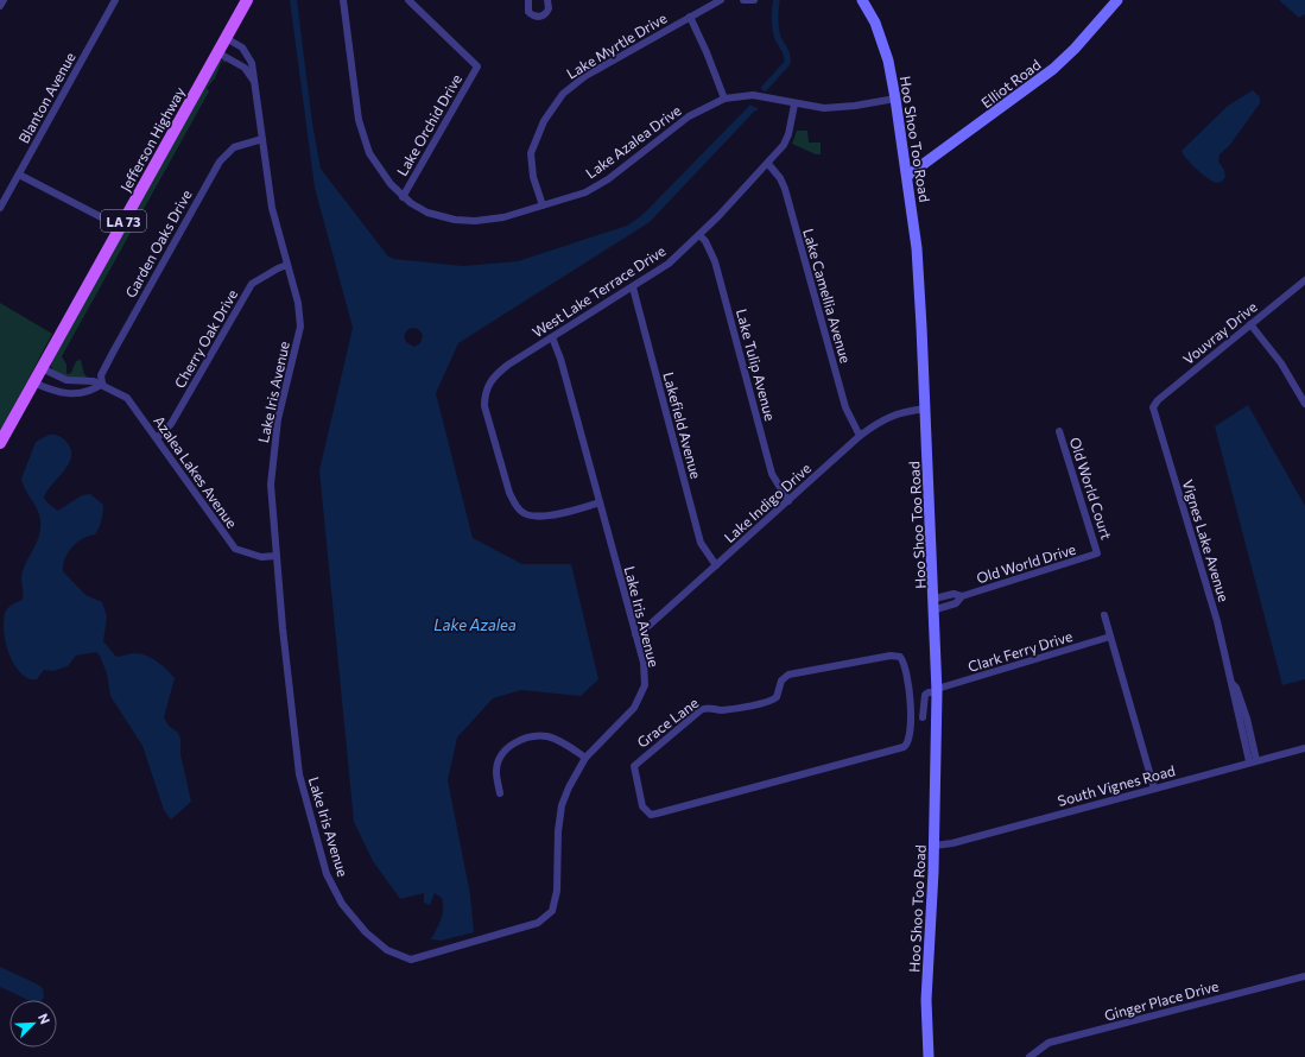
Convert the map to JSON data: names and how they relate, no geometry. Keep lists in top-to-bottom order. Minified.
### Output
{"streets":{"main road":["Jefferson Highway","LA 73"],"street":["Lake Myrtle Drive","Elliot Road","Blanton Avenue","Lake Orchid Drive","Hoo Shoo Too Road","Lake Azalea Drive","Garden Oaks Drive","West Lake Terrace Drive","Lake Camellia Avenue","Vouvray Drive","Cherry Oak Drive","Lake Tulip Avenue","Lake Iris Avenue","Lakefield Avenue","Azalea Lakes Avenue","Old World Court","Lake Indigo Drive","Vignes Lake Avenue","Old World Drive","Clark Ferry Drive","Grace Lane","South Vignes Road","Ginger Place Drive"]},"crossings":[["Lake Myrtle Drive","Lake Azalea Drive"],["Elliot Road","Hoo Shoo Too Road"],["Lake Orchid Drive","Lake Azalea Drive"],["Jefferson Highway","Lake Iris Avenue"],["Jefferson Highway","Azalea Lakes Avenue"],["Hoo Shoo Too Road","Lake Azalea Drive"],["Hoo Shoo Too Road","Lake Indigo Drive"],["Hoo Shoo Too Road","Old World Drive"],["Hoo Shoo Too Road","Clark Ferry Drive"],["Hoo Shoo Too Road","South Vignes Road"],["Lake Azalea Drive","West Lake Terrace Drive"],["Garden Oaks Drive","Lake Iris Avenue"],["Garden Oaks Drive","Azalea Lakes Avenue"],["West Lake Terrace Drive","Lake Camellia Avenue"],["West Lake Terrace Drive","Lake Tulip Avenue"],["West Lake Terrace Drive","Lake Iris Avenue"],["West Lake Terrace Drive","Lakefield Avenue"],["Lake Camellia Avenue","Lake Indigo Drive"],["Vouvray Drive","Vignes Lake Avenue"],["Cherry Oak Drive","Lake Iris Avenue"],["Cherry Oak Drive","Azalea Lakes Avenue"],["Lake Tulip Avenue","Lake Indigo Drive"],["Lake Iris Avenue","Azalea Lakes Avenue"],["Lake Iris Avenue","Lake Indigo Drive"],["Lakefield Avenue","Lake Indigo Drive"],["Old World Court","Old World Drive"],["Vignes Lake Avenue","South Vignes Road"]],"water":["Lake Azalea"],"north":"top right"}
